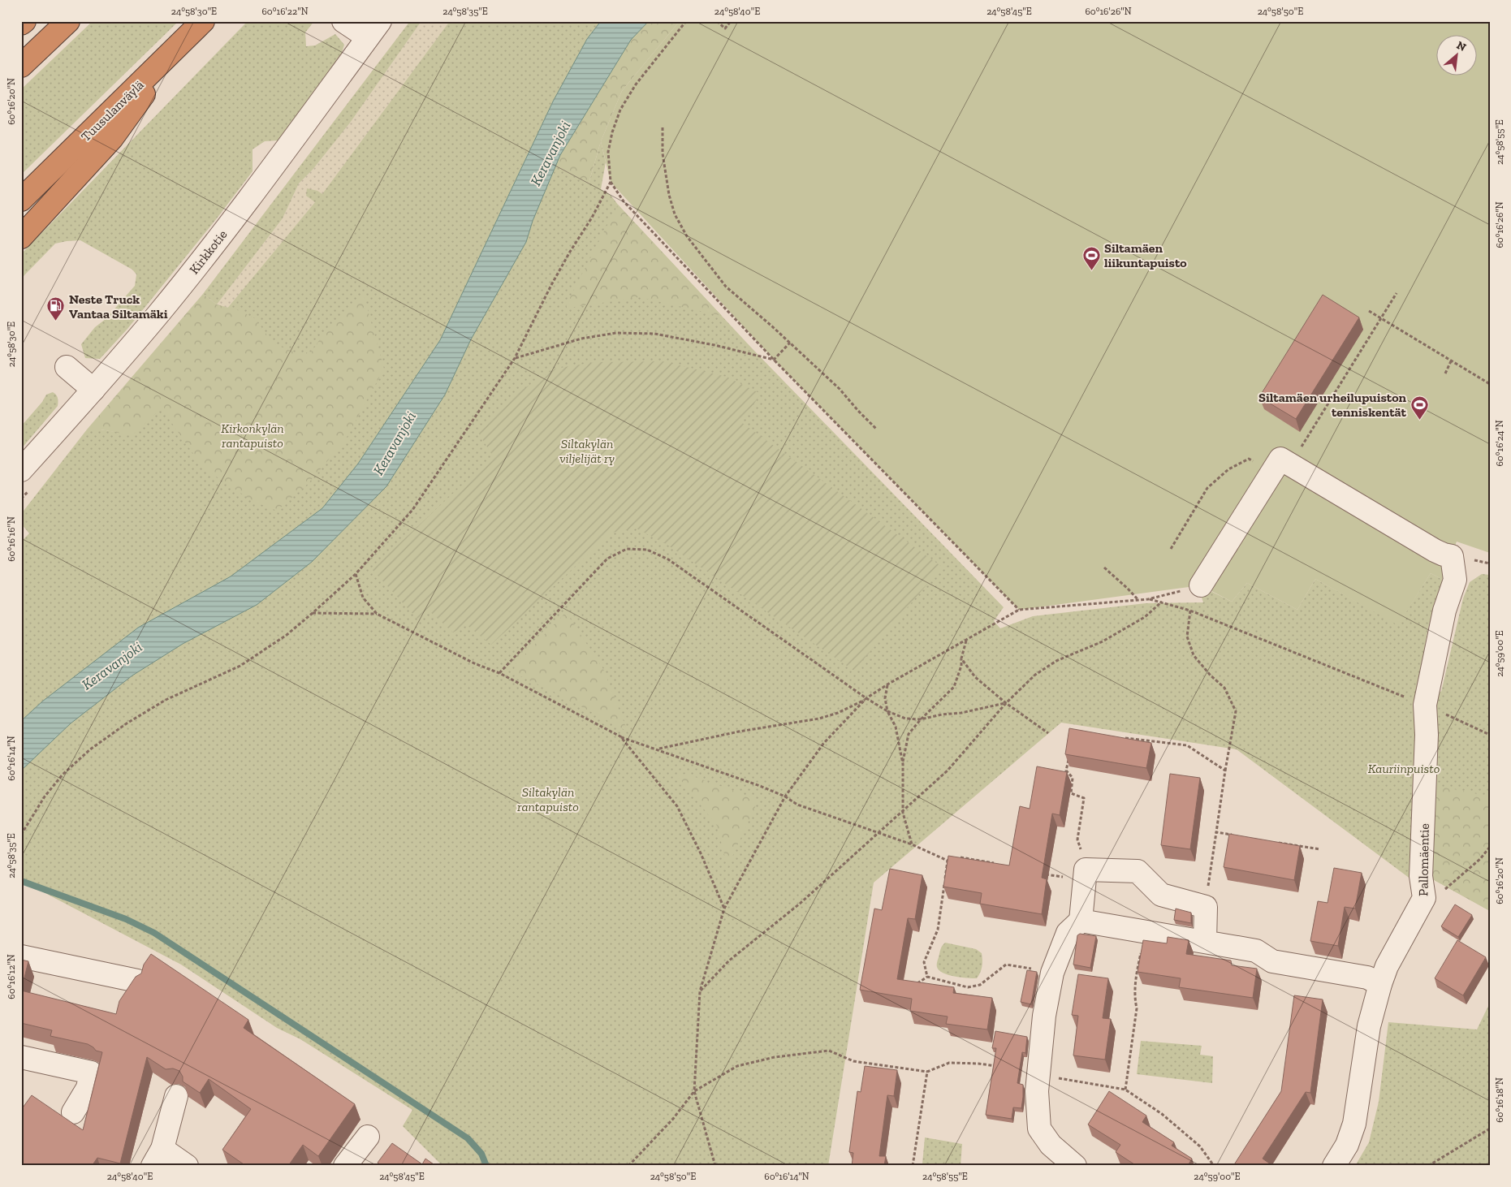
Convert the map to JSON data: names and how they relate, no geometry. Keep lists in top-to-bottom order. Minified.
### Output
{"streets":{"highway":["Tuusulanväylä"],"street":["Kirkkotie","Pallomäentie"]},"water":["Keravanjoki"],"parks":["Kirkonkylän rantapuisto","Siltakylän viljelijät ry","Kauriinpuisto","Siltakylän rantapuisto"],"places":{"sports":["Siltamäen liikuntapuisto","Siltamäen urheilupuiston tenniskentät"],"fuel station":["Neste Truck Vantaa Siltamäki"]},"north":"top right","coordinates":["24°58'30\"E","60°16'22\"N","24°58'35\"E","24°58'40\"E","24°58'45\"E","60°16'26\"N","24°58'50\"E","60°16'20\"N","24°58'55\"E","60°16'24\"N","60°16'16\"N","24°59'00\"E","60°16'14\"N","60°16'12\"N","60°16'18\"N"]}
